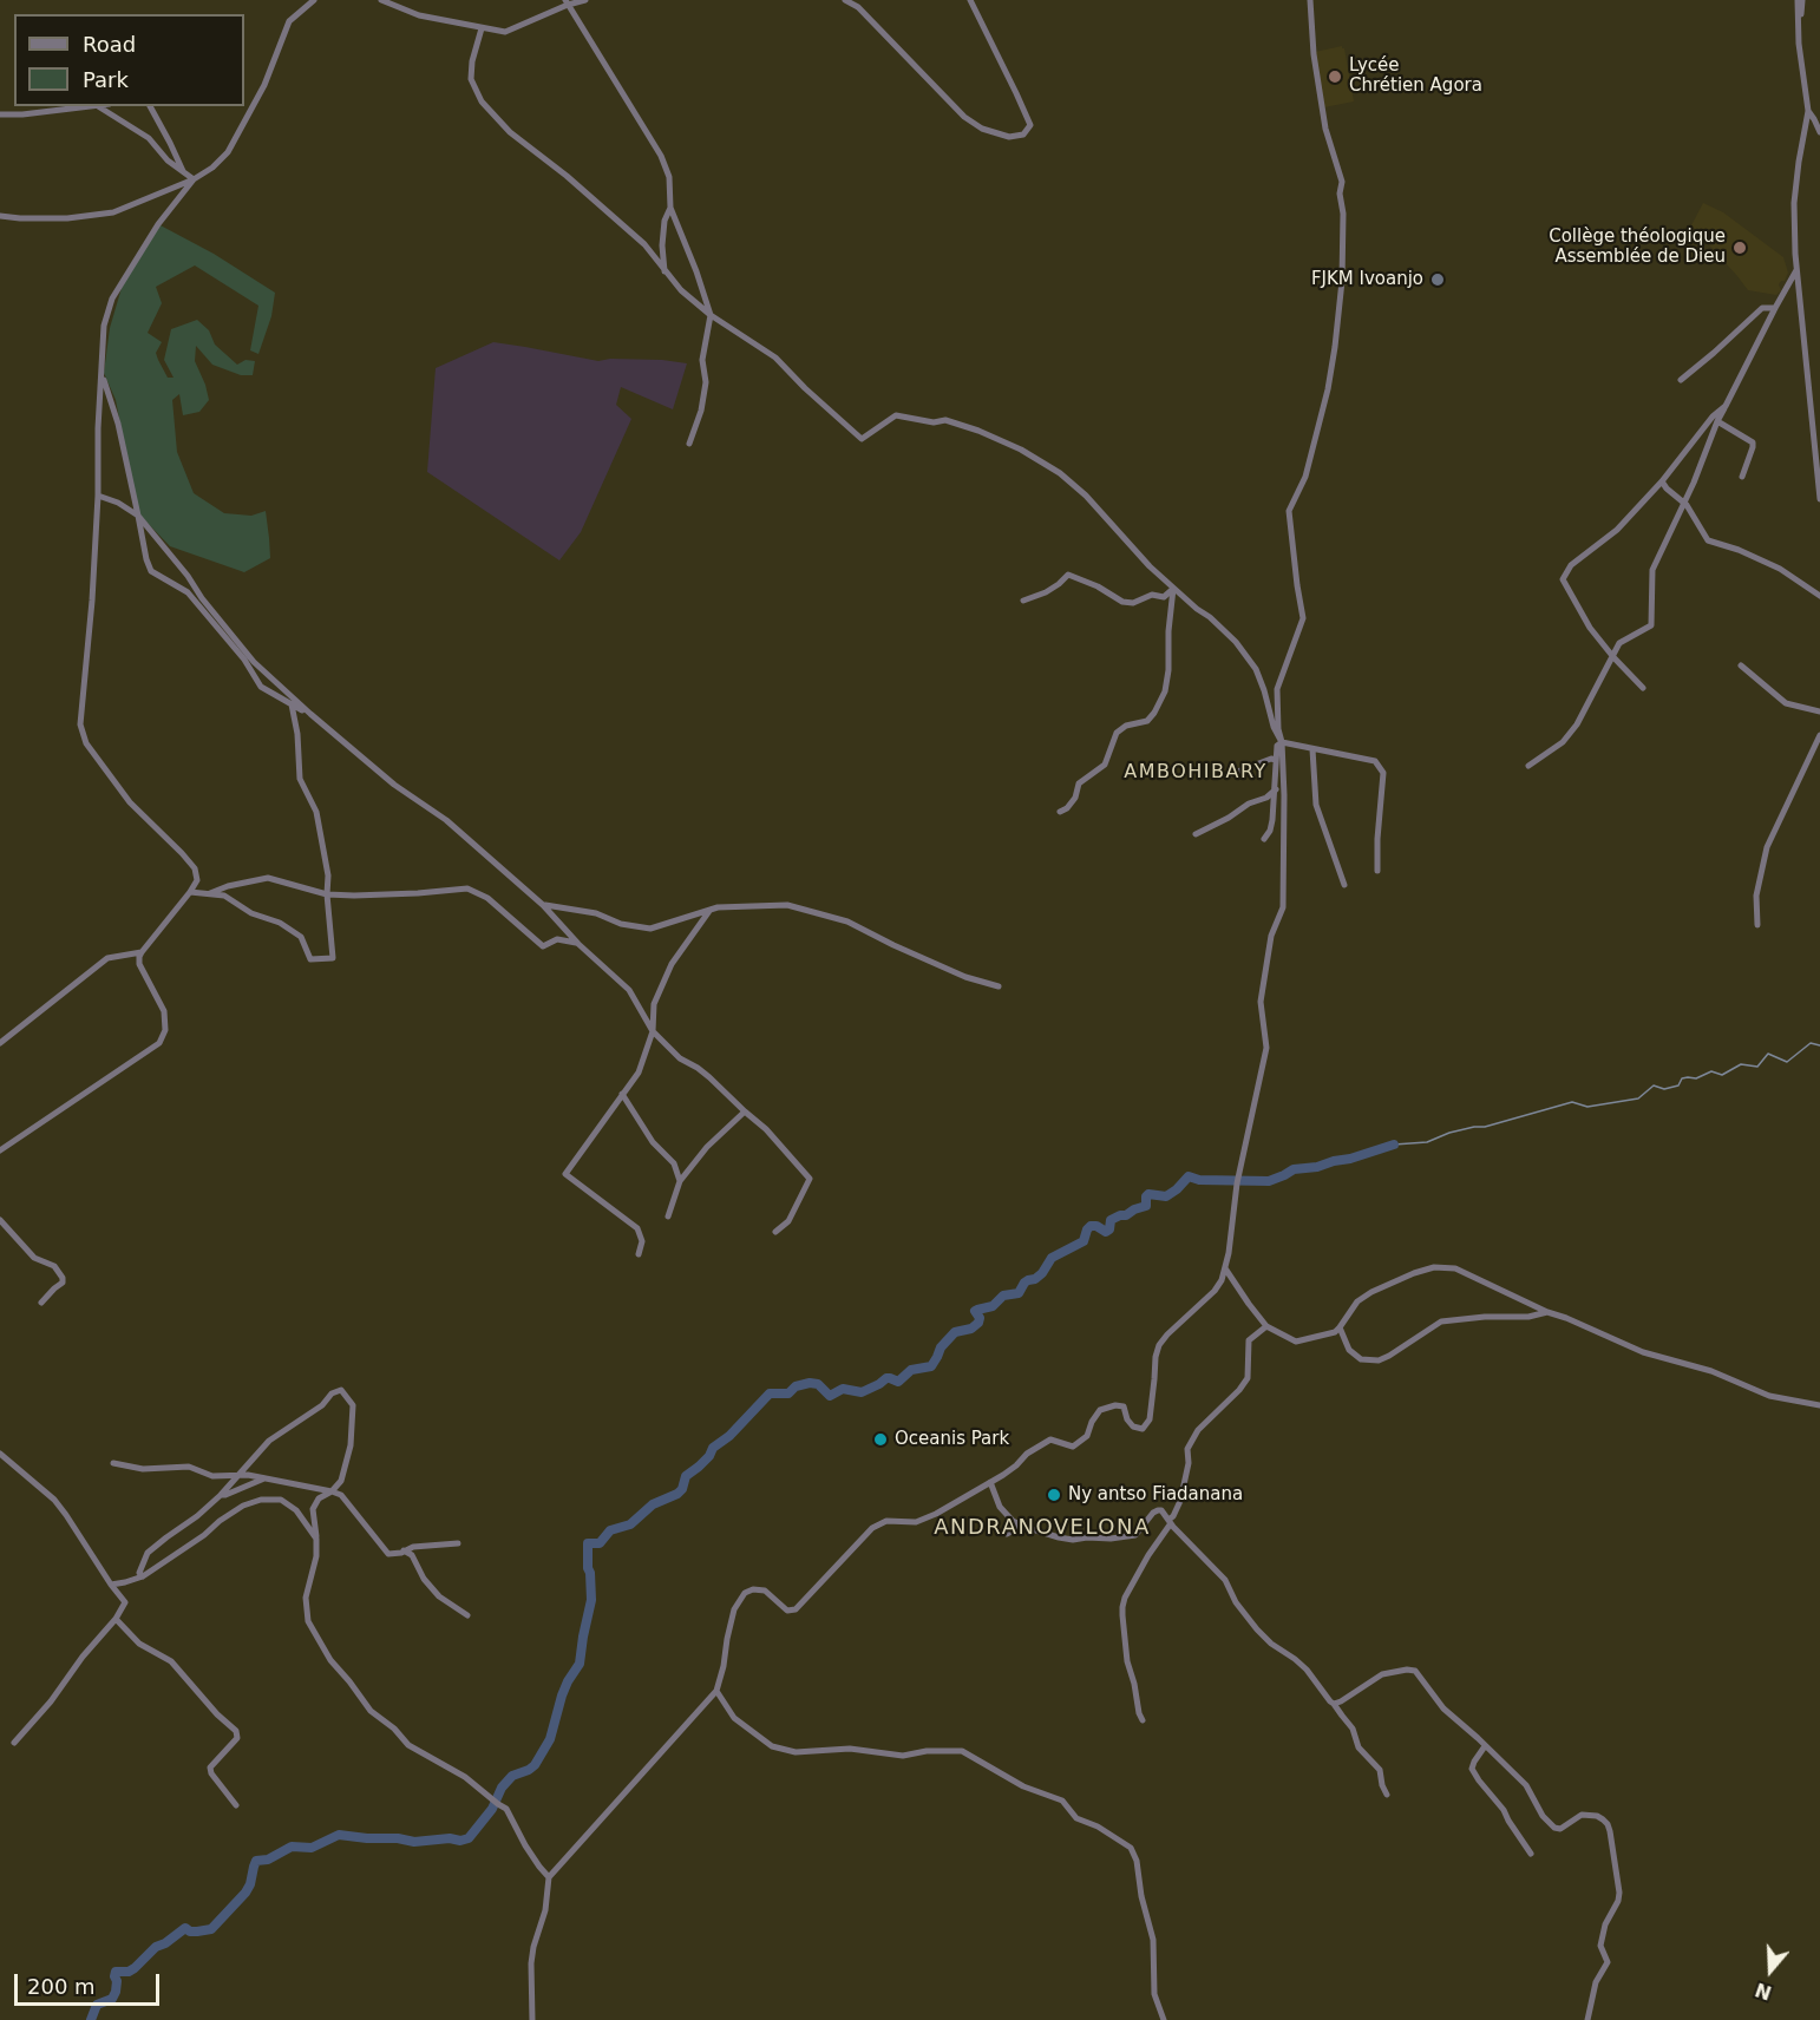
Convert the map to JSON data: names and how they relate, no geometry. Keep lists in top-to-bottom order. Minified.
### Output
{"districts":["AMBOHIBARY","ANDRANOVELONA"],"places":["Lycée Chrétien Agora","Collège théologique Assemblée de Dieu","FJKM Ivoanjo","Oceanis Park","Ny antso Fiadanana"],"legend":["Road","Park"],"scale_bar":"200 m","north":"bottom"}
